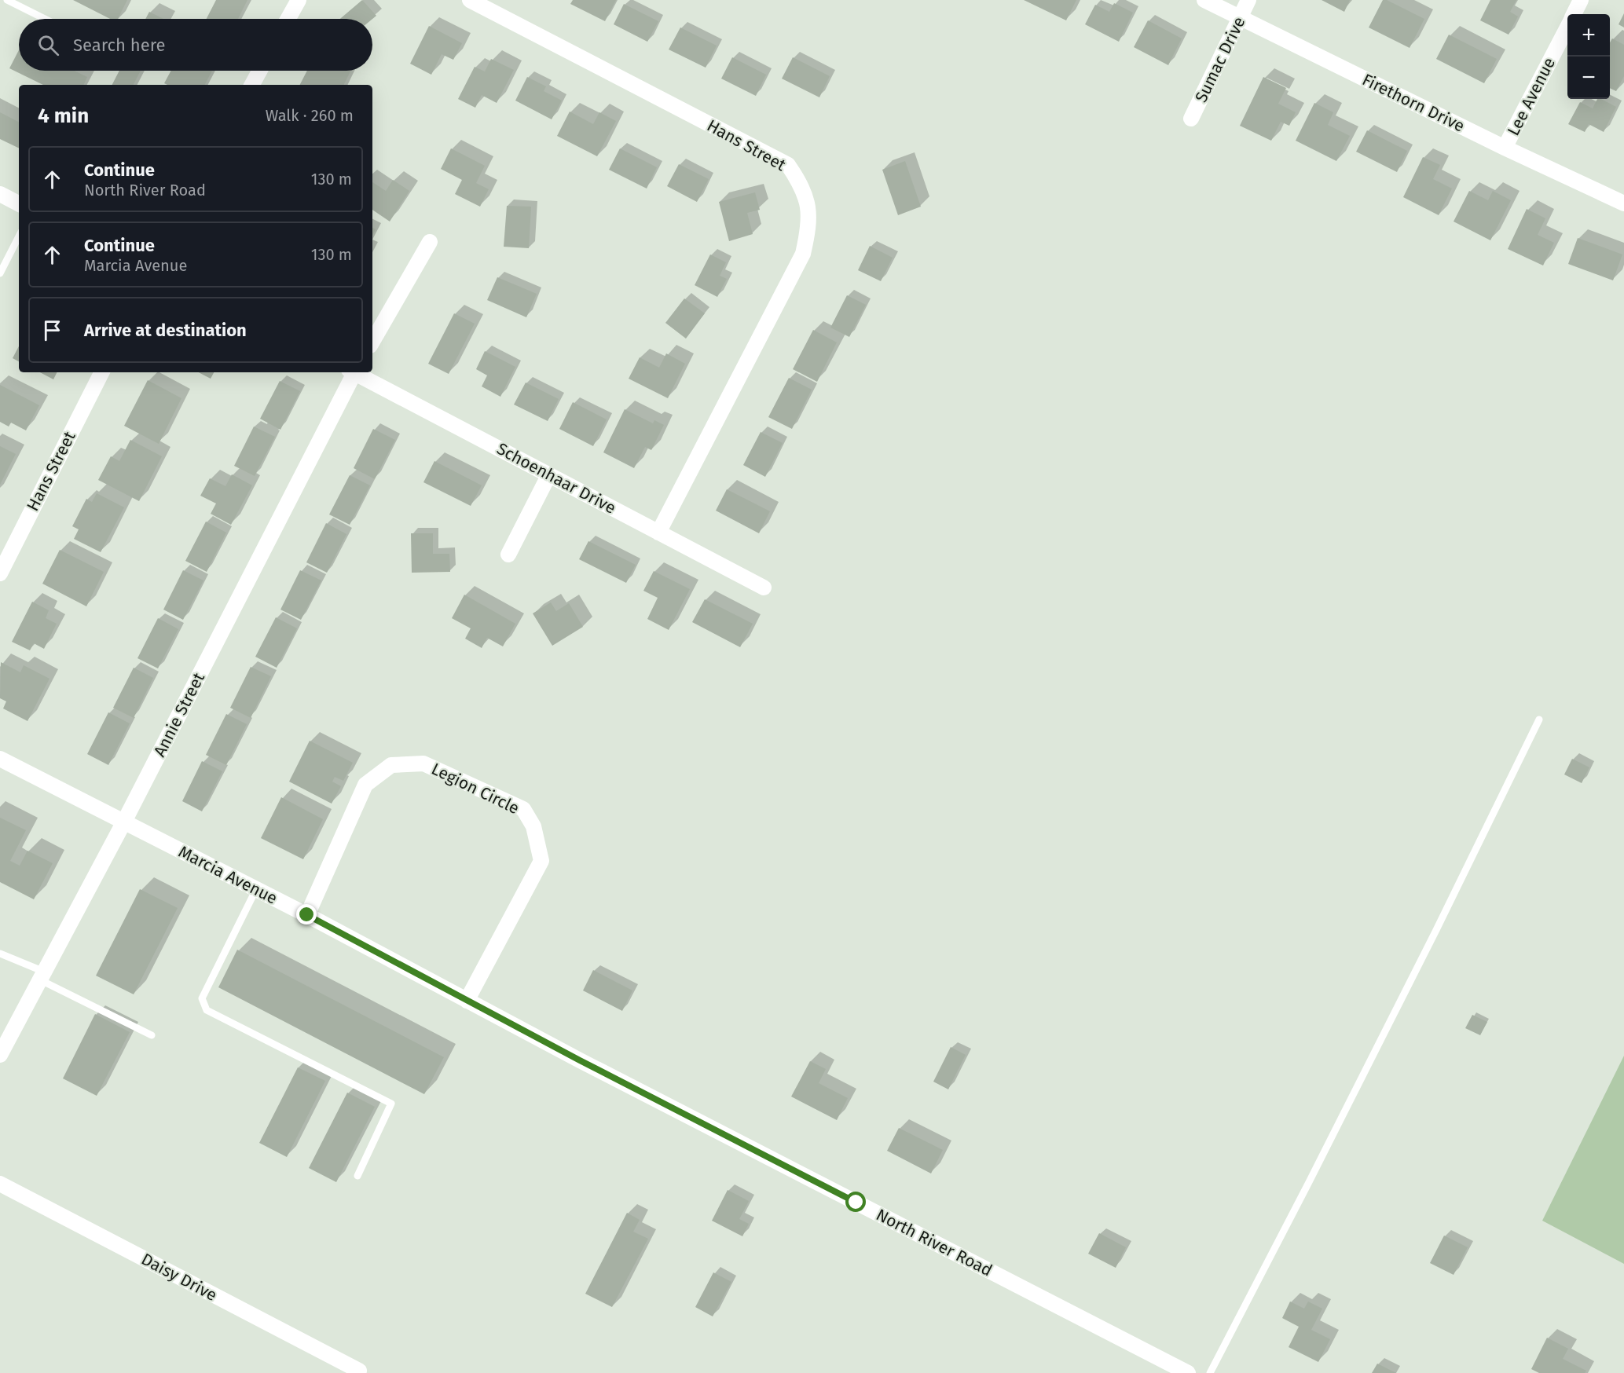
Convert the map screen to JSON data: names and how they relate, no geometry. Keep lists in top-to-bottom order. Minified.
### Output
{"streets":{"street":["Sumac Drive","Lee Avenue","Firethorn Drive","Hans Street","Schoenhaar Drive","Annie Street","Legion Circle","Marcia Avenue","North River Road","Daisy Drive"]},"crossings":[["Sumac Drive","Firethorn Drive"],["Lee Avenue","Firethorn Drive"],["Hans Street","Schoenhaar Drive"],["Annie Street","Marcia Avenue"],["Legion Circle","Marcia Avenue"],["Marcia Avenue","North River Road"]],"page":{"map_buttons":["+","−"],"search":"Search here","heading":["4 min","Walk · 260 m"],"list":[["Continue","North River Road","130 m"],["Continue","Marcia Avenue","130 m"],"Arrive at destination"]}}
